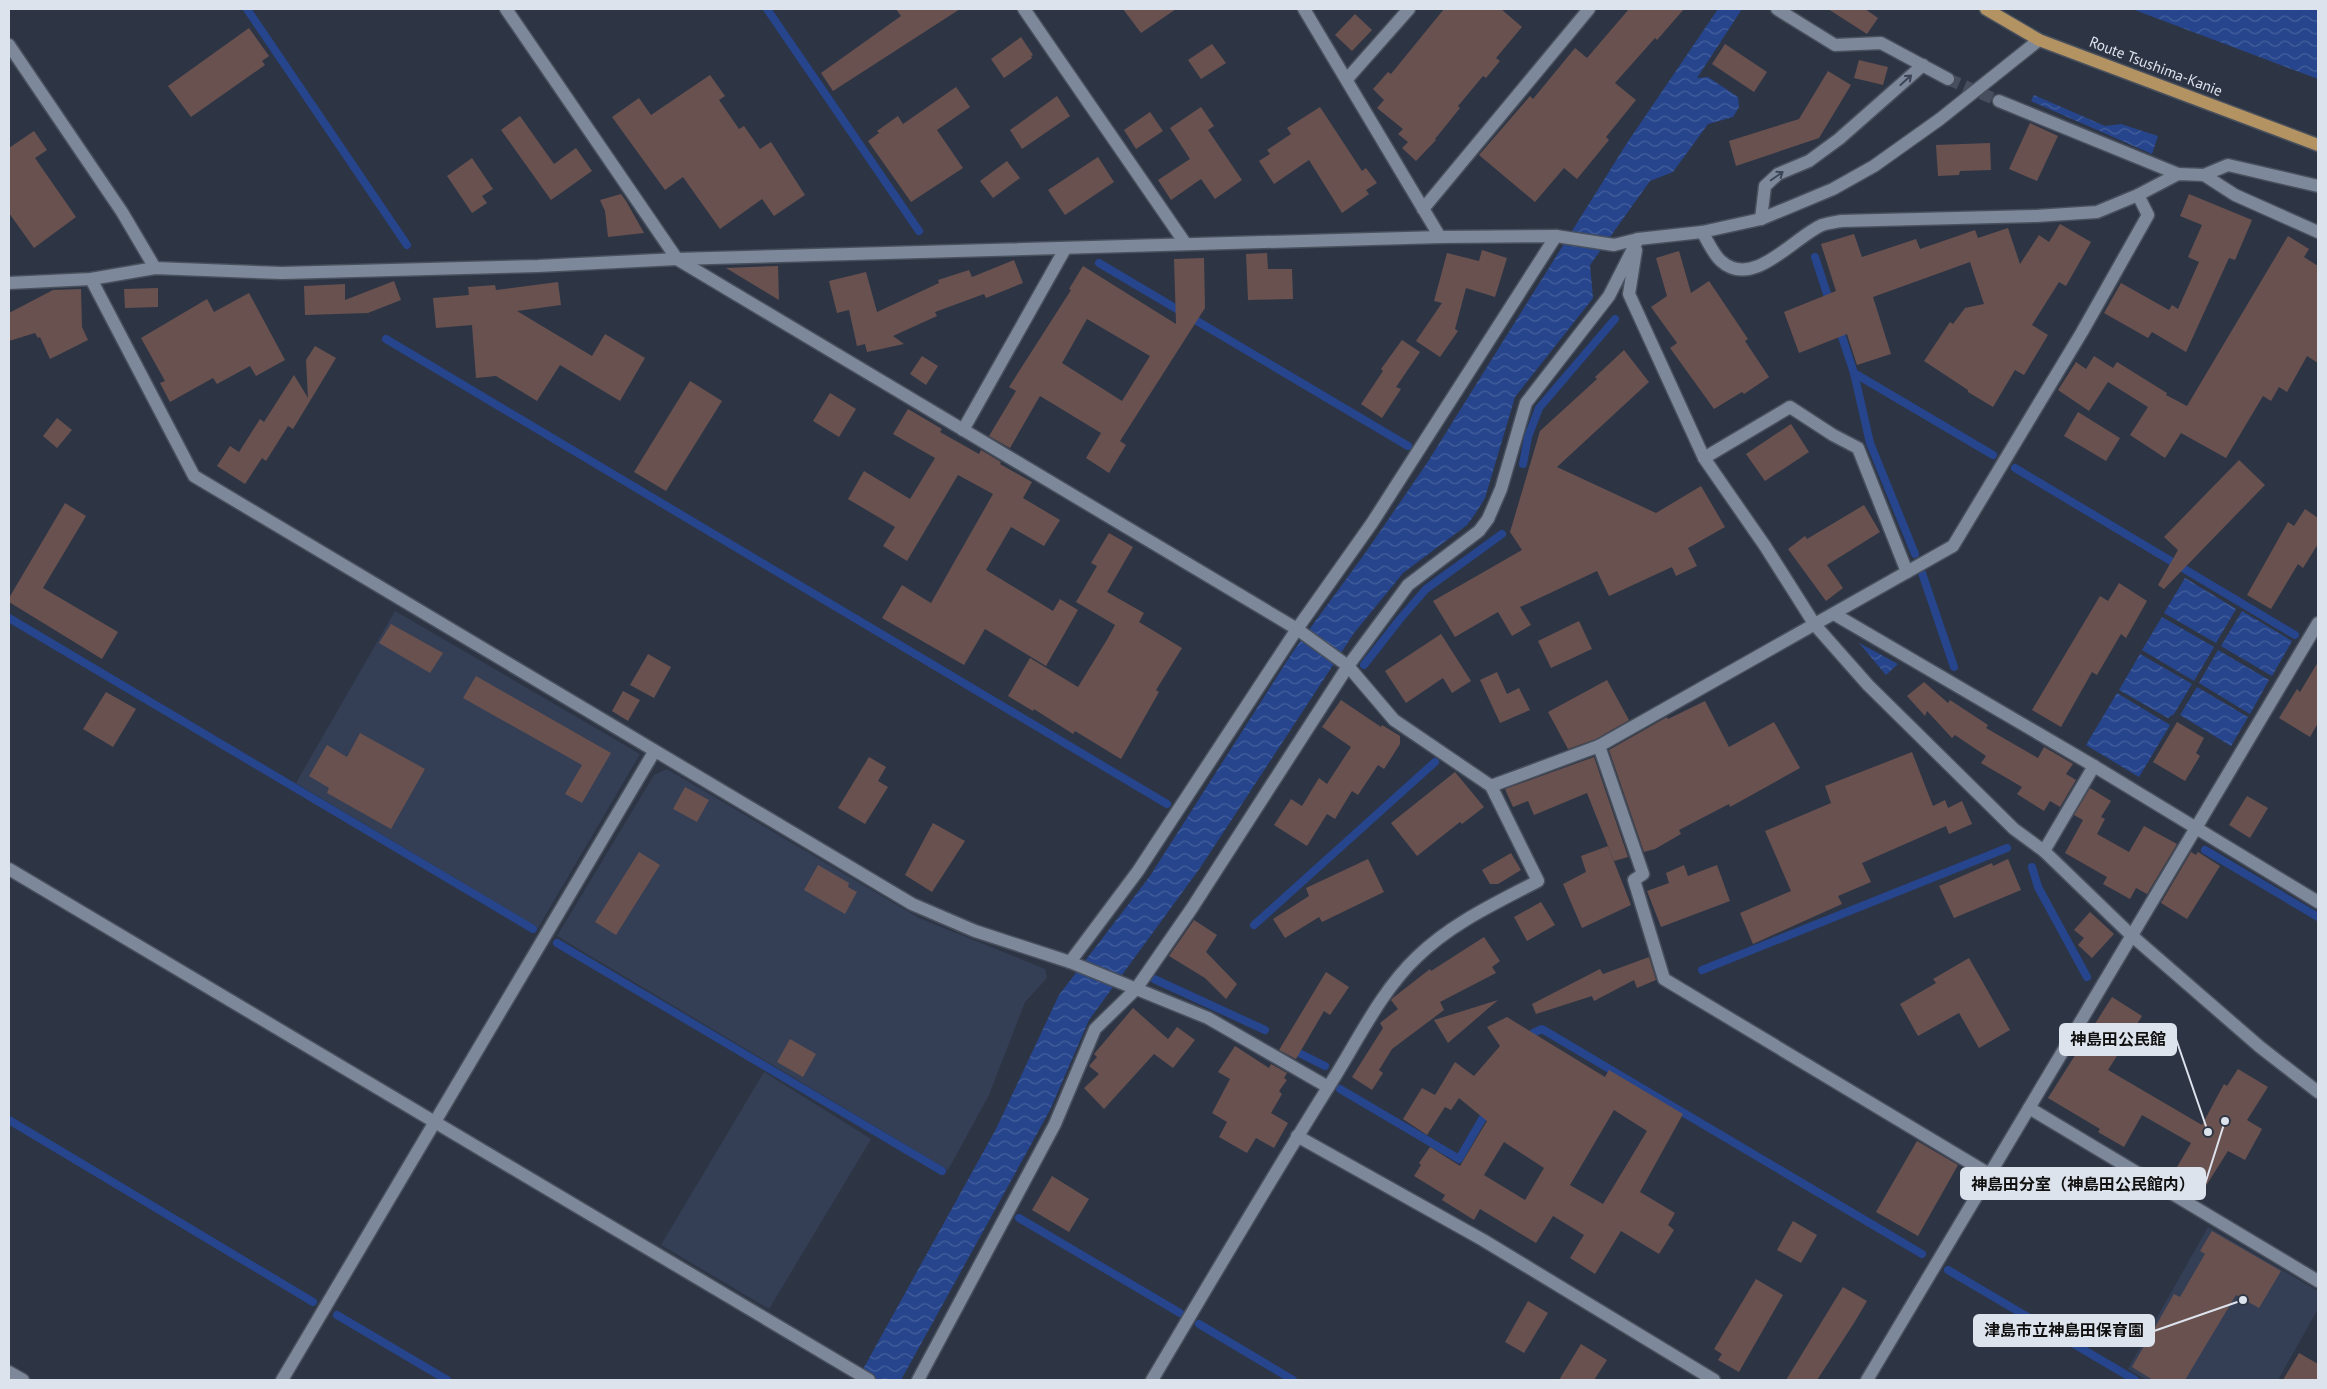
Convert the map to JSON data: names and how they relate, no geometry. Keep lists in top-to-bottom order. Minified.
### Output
{"streets":{"main road":["Route Tsushima-Kanie"]},"places":["神島田分室（神島田公民館内）","神島田公民館","津島市立神島田保育園"]}
